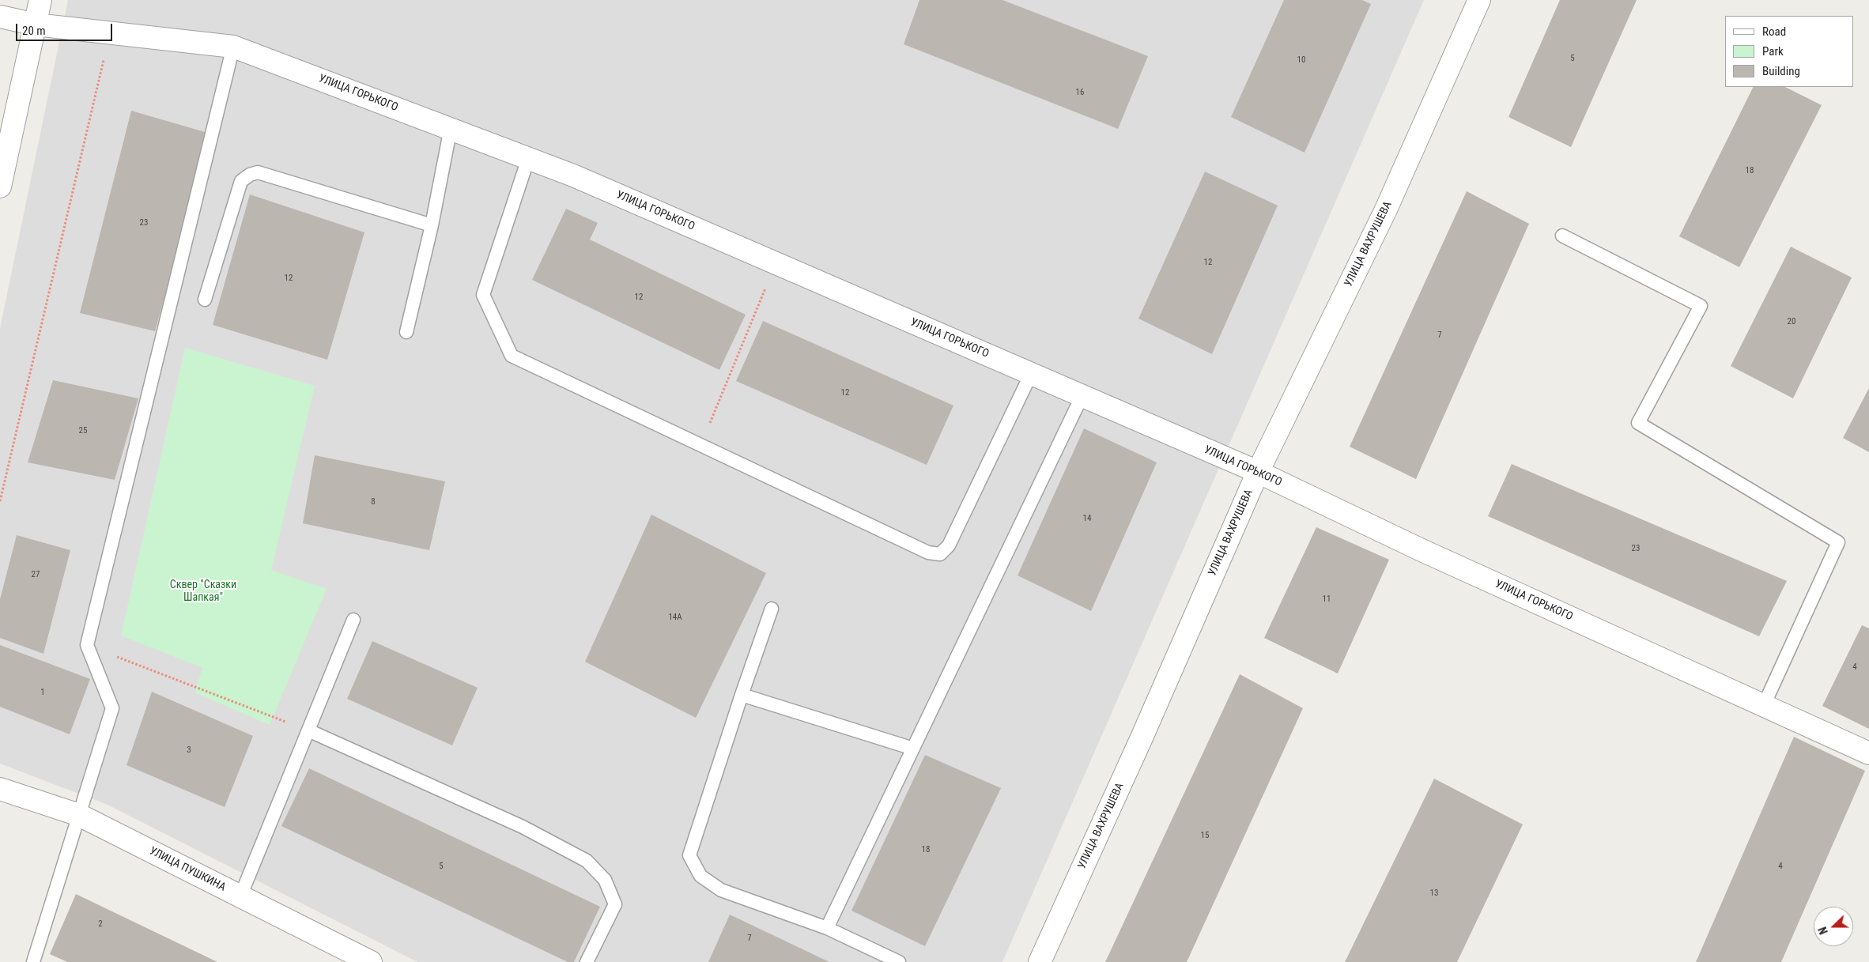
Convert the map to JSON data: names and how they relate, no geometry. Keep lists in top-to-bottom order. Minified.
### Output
{"streets":{"street":["УЛИЦА ГОРЬКОГО","УЛИЦА ВАХРУШЕВА","УЛИЦА ПУШКИНА"]},"crossings":[["УЛИЦА ГОРЬКОГО","УЛИЦА ВАХРУШЕВА"]],"parks":["Сквер \"Сказки Шапкая\""],"house_numbers":["5","10","16","18","23","12","12","12","20","7","12","25","8","14","23","27","11","14А","4","1","3","15","18","5","4","13","2","7"],"legend":["Road","Park","Building"],"scale_bar":"20 m","north":"left"}
